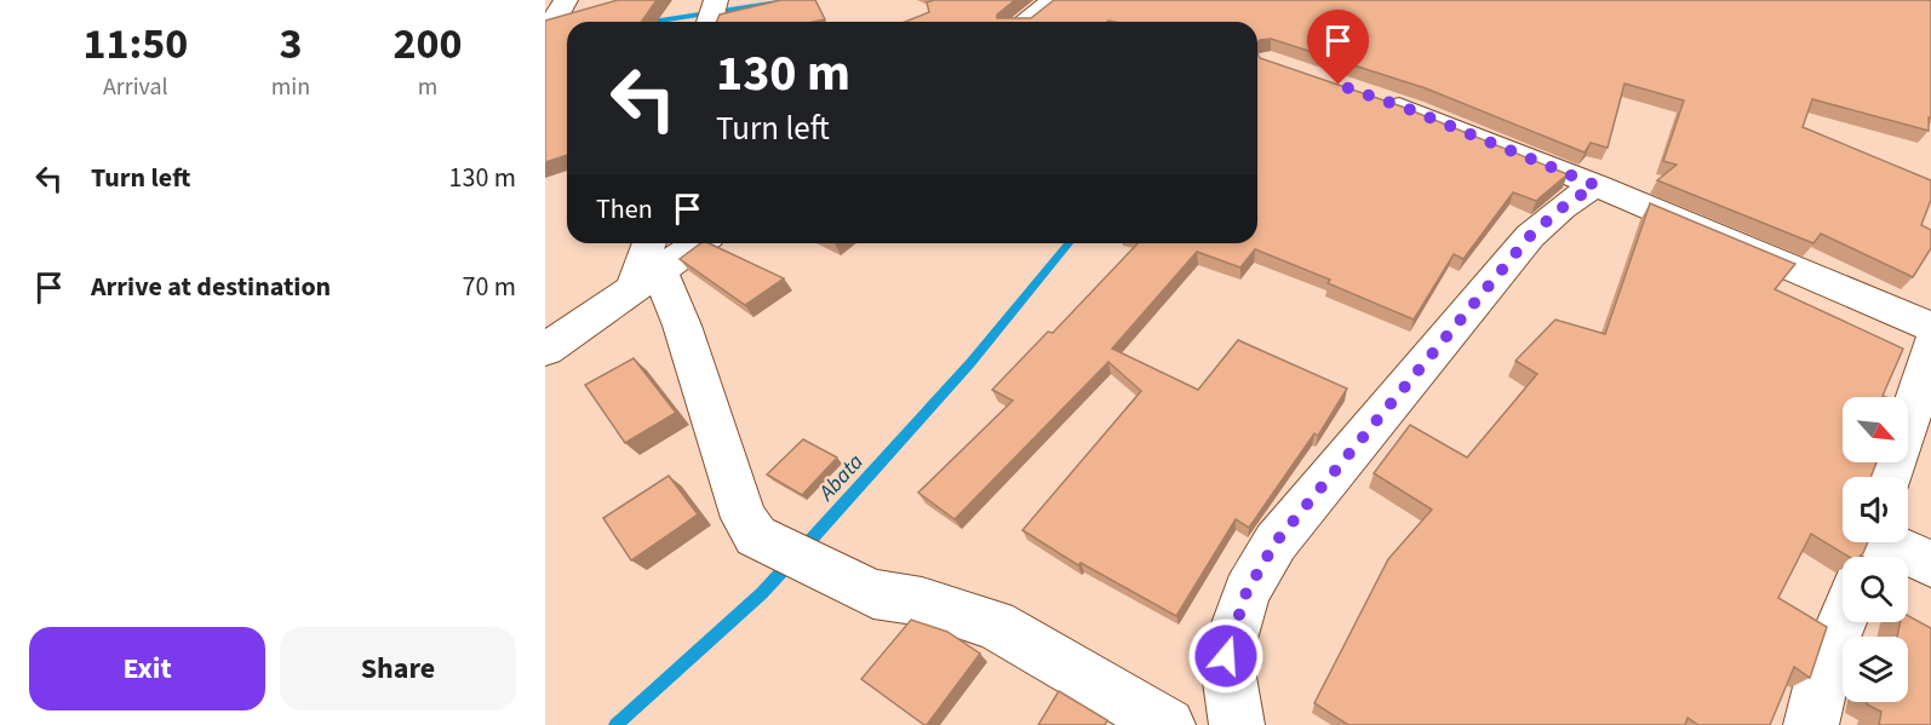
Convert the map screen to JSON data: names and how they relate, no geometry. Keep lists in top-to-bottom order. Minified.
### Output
{"water":["Abata"],"north":"bottom right","page":{"eta":["11:50","Arrival","3","min","200","m"],"turn":["130 m","Turn left"],"list":[{"name":"Turn left","value":"130 m"},{"name":"Arrive at destination","value":"70 m"}],"then":"Then","buttons":["Exit","Share"]}}
